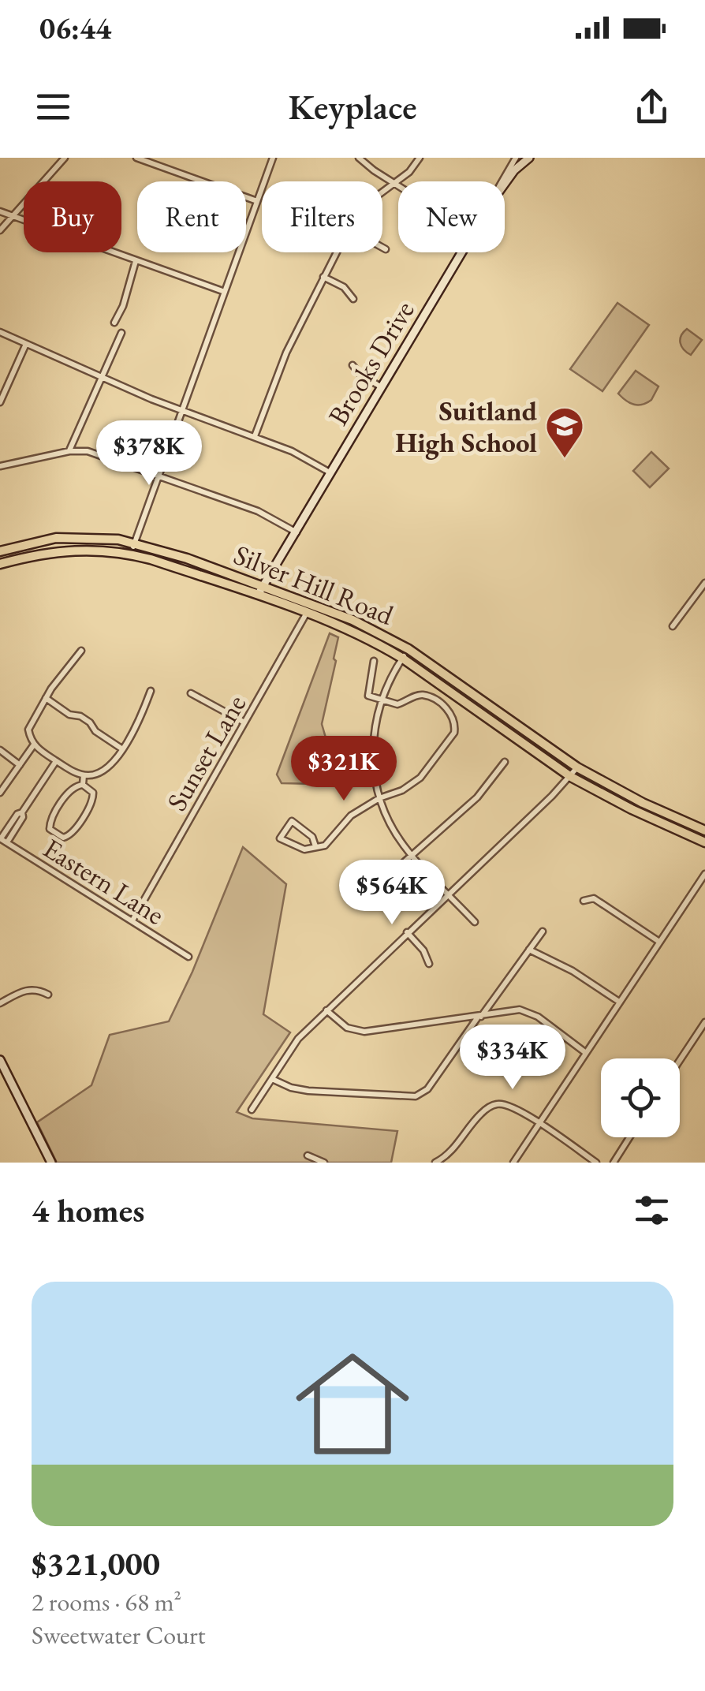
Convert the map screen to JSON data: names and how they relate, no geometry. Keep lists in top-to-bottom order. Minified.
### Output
{"streets":{"main road":["Silver Hill Road"],"street":["Brooks Drive","Sunset Lane","Eastern Lane"]},"crossings":[["Brooks Drive","Silver Hill Road"],["Silver Hill Road","Sunset Lane"],["Sunset Lane","Eastern Lane"]],"places":{"school or university":["Suitland High School"]},"page":{"status":"06:44","header":"Keyplace","chip":["Buy","Rent","Filters","New"],"price":["$378K","$321K","$564K","$334K"],"heading":"4 homes","list":[{"name":"$321,000","note":"2 rooms · 68 m² · Sweetwater Court"}]}}
